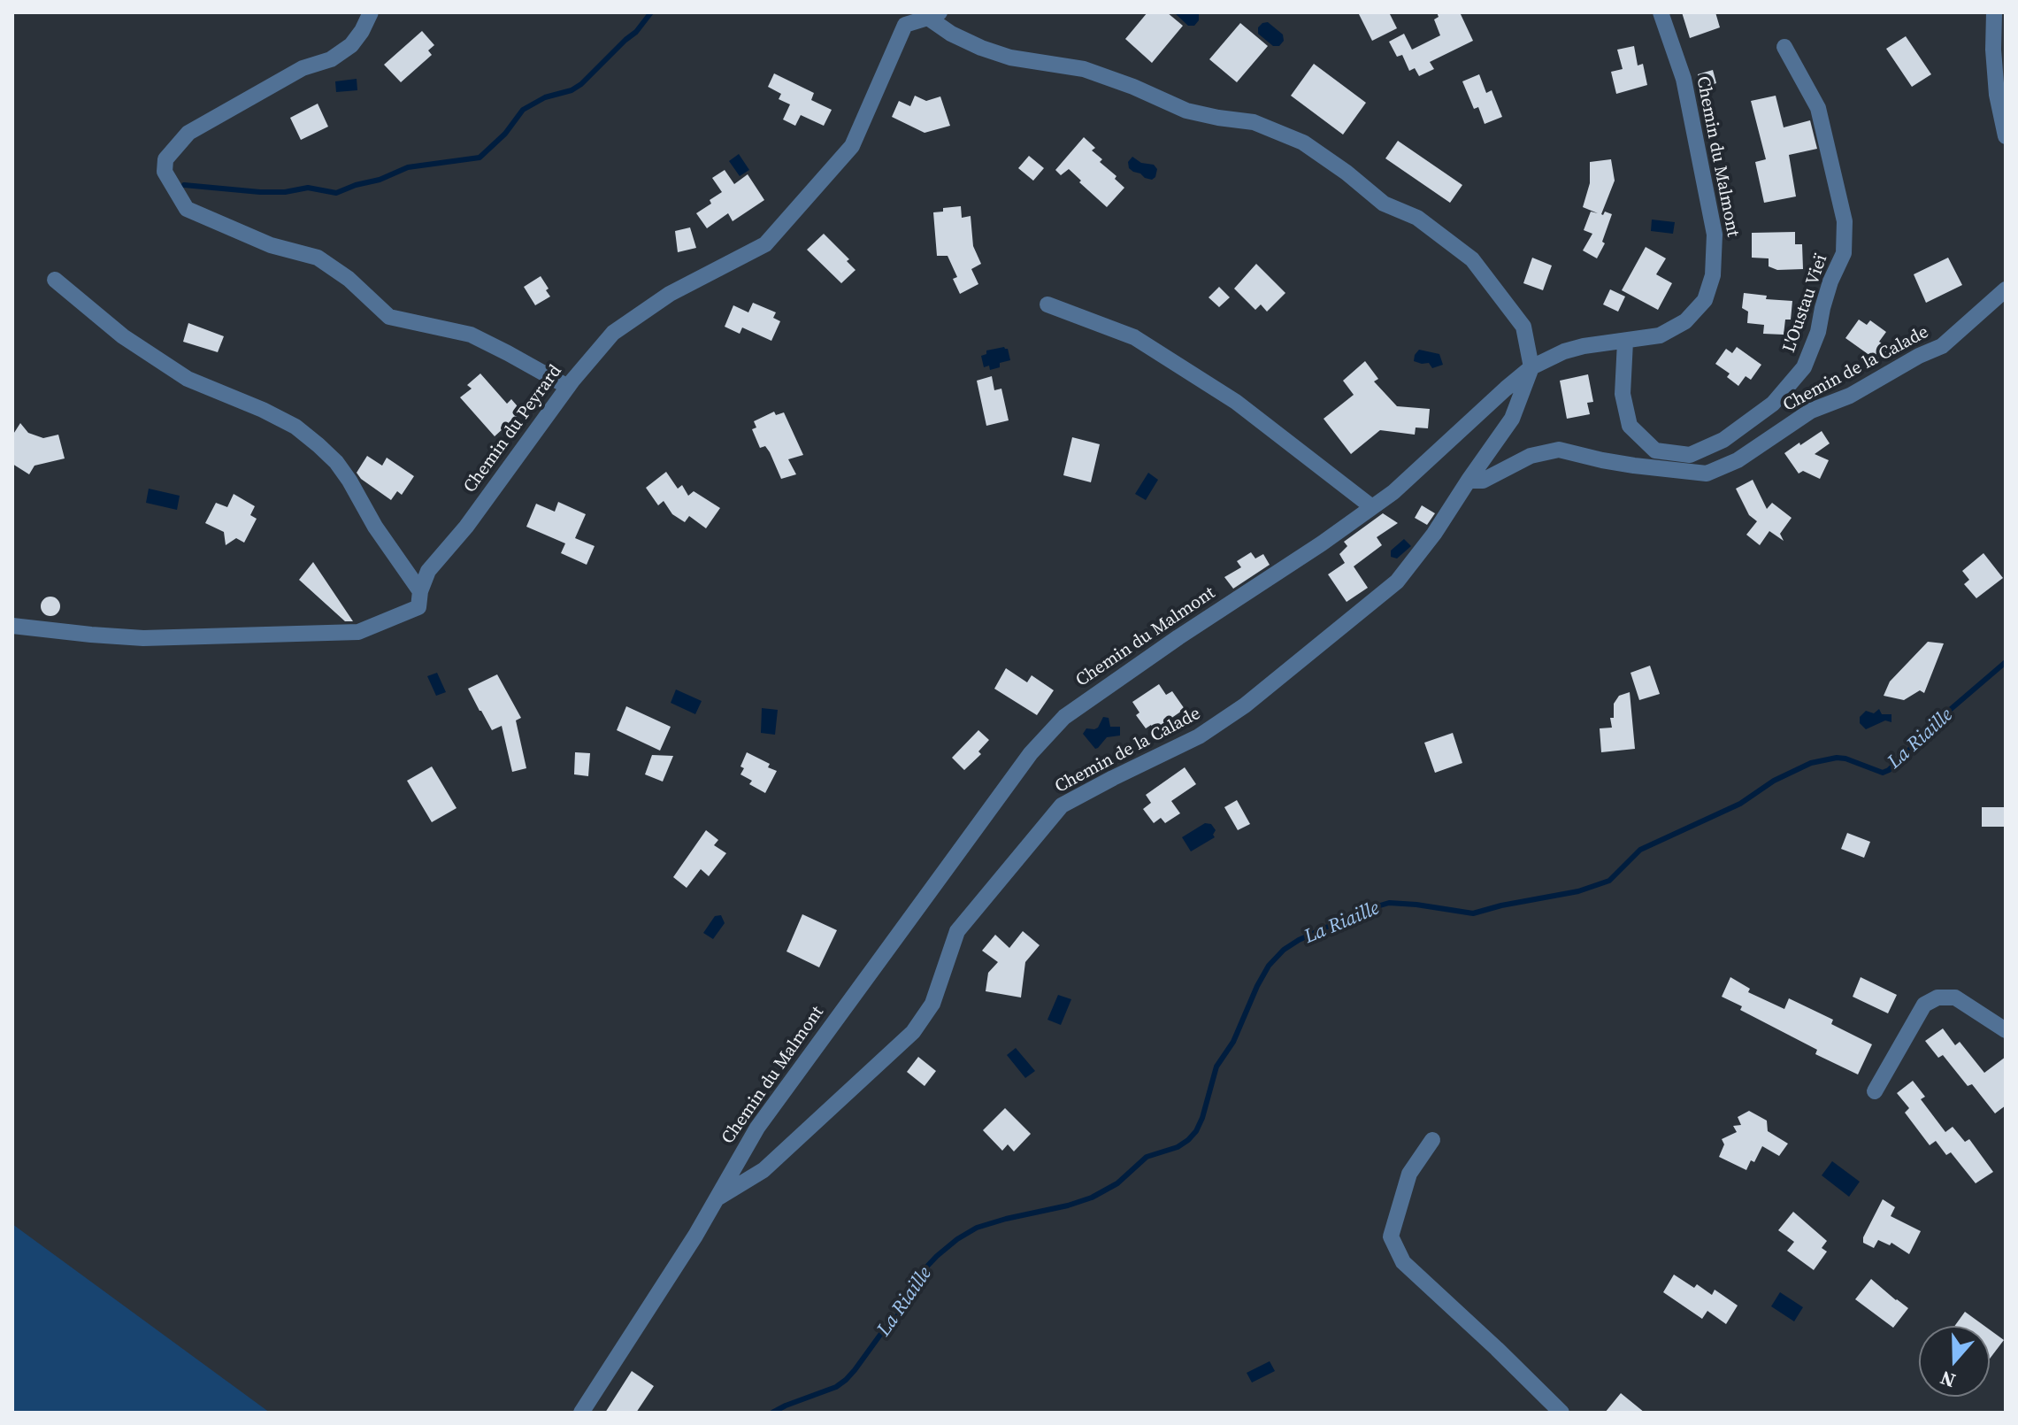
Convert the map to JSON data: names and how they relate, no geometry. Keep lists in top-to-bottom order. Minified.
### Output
{"streets":{"street":["Chemin du Malmont","L'Oustau Vieï","Chemin de la Calade","Chemin du Peyrard"]},"crossings":[["Chemin du Malmont","L'Oustau Vieï"],["Chemin du Malmont","Chemin de la Calade"]],"water":["La Riaille"],"north":"bottom"}
